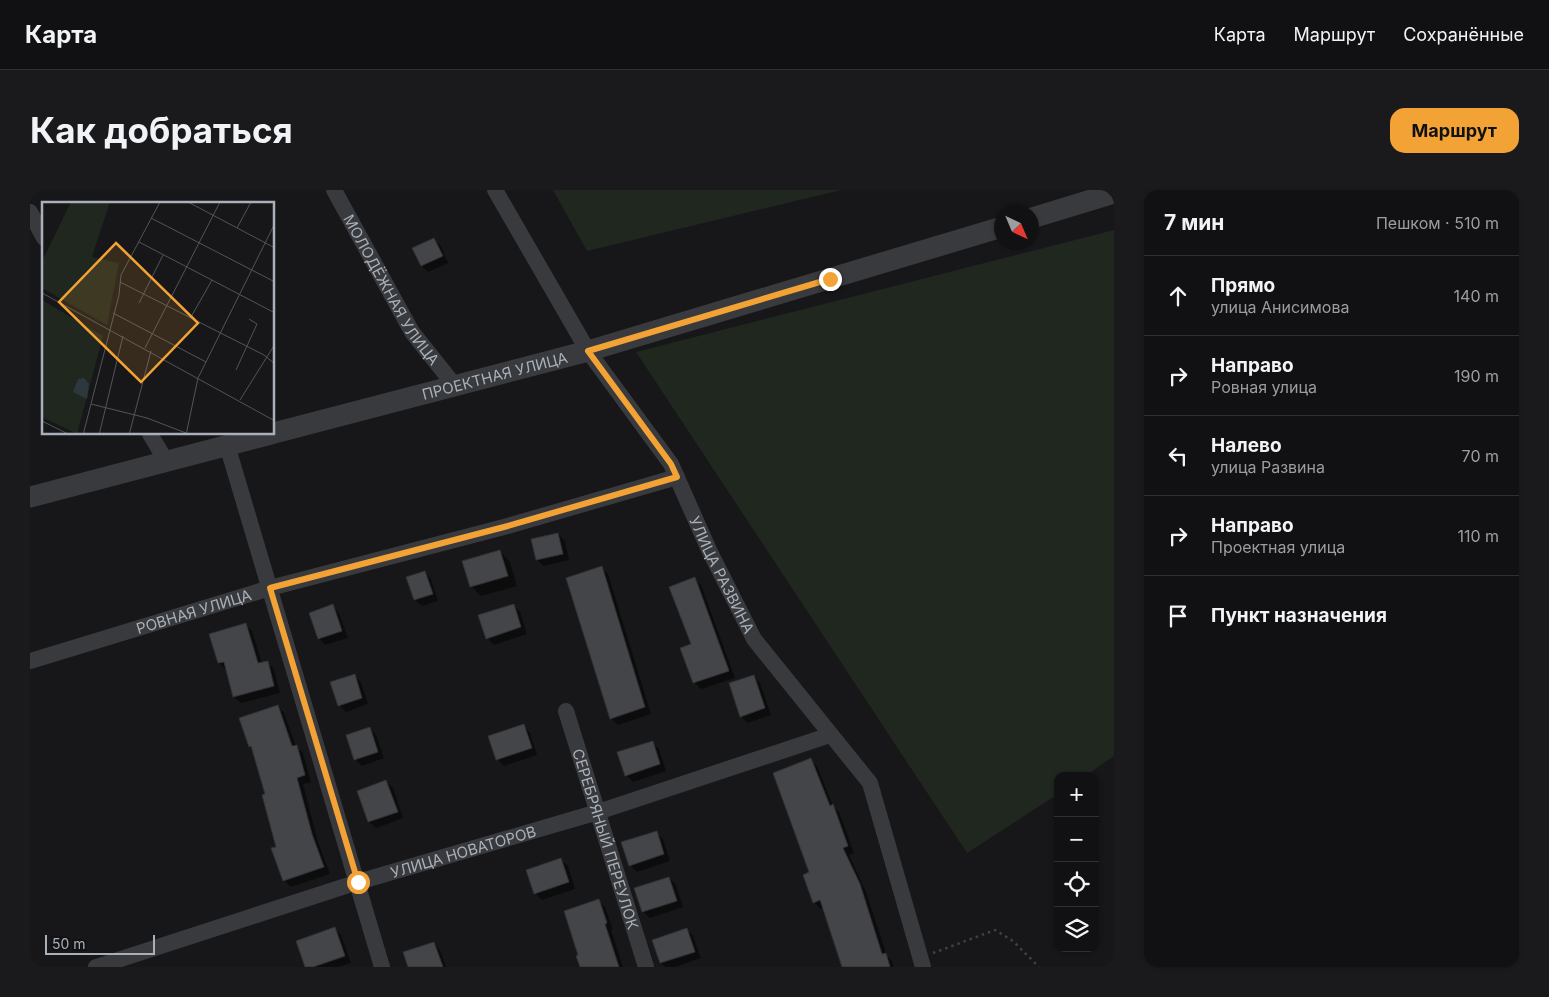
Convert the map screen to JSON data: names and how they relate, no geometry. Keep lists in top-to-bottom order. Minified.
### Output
{"streets":{"street":["МОЛОДЁЖНАЯ УЛИЦА","ПРОЕКТНАЯ УЛИЦА","УЛИЦА РАЗВИНА","РОВНАЯ УЛИЦА","СЕРЕБРЯНЫЙ ПЕРЕУЛОК","УЛИЦА НОВАТОРОВ"]},"crossings":[["МОЛОДЁЖНАЯ УЛИЦА","ПРОЕКТНАЯ УЛИЦА"],["ПРОЕКТНАЯ УЛИЦА","УЛИЦА РАЗВИНА"],["УЛИЦА РАЗВИНА","РОВНАЯ УЛИЦА"],["УЛИЦА РАЗВИНА","УЛИЦА НОВАТОРОВ"],["СЕРЕБРЯНЫЙ ПЕРЕУЛОК","УЛИЦА НОВАТОРОВ"]],"scale_bar":"50 m","north":"bottom right","page":{"header":"Карта","nav":["Карта","Маршрут","Сохранённые"],"buttons":"Маршрут","title":"Как добраться","heading":["7 мин","Пешком · 510 m"],"list":[["Прямо","улица Анисимова","140 m"],["Направо","Ровная улица","190 m"],["Налево","улица Развина","70 m"],["Направо","Проектная улица","110 m"],"Пункт назначения"],"map_buttons":["+","−"],"scale":"50 m"}}
